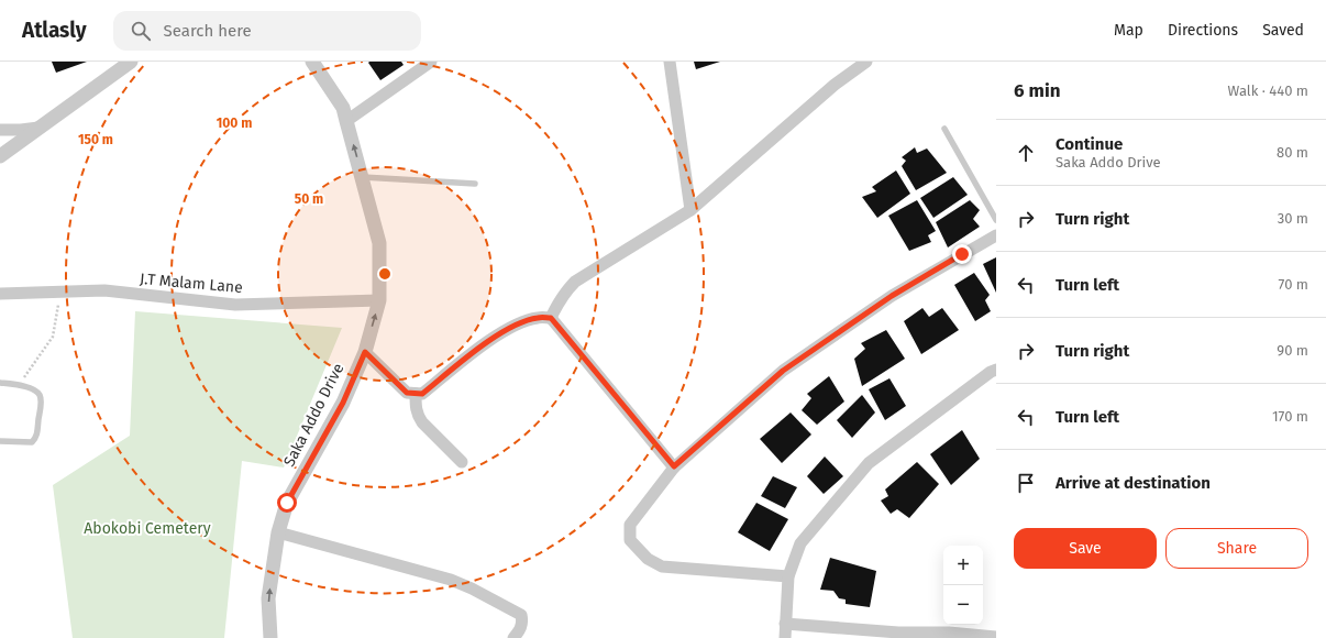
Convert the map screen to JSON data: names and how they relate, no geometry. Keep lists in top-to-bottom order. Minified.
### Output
{"streets":{"street":["J.T Malam Lane","Saka Addo Drive"]},"crossings":[["J.T Malam Lane","Saka Addo Drive"]],"parks":["Abokobi Cemetery"],"page":{"header":"Atlasly","search":"Search here","nav":["Map","Directions","Saved"],"heading":["6 min","Walk · 440 m"],"list":[["Continue","Saka Addo Drive","80 m"],["Turn right","30 m"],["Turn left","70 m"],["Turn right","90 m"],["Turn left","170 m"],"Arrive at destination"],"buttons":["Save","Share"],"map_buttons":["+","−"]},"rings":["100 m","150 m","50 m"]}
